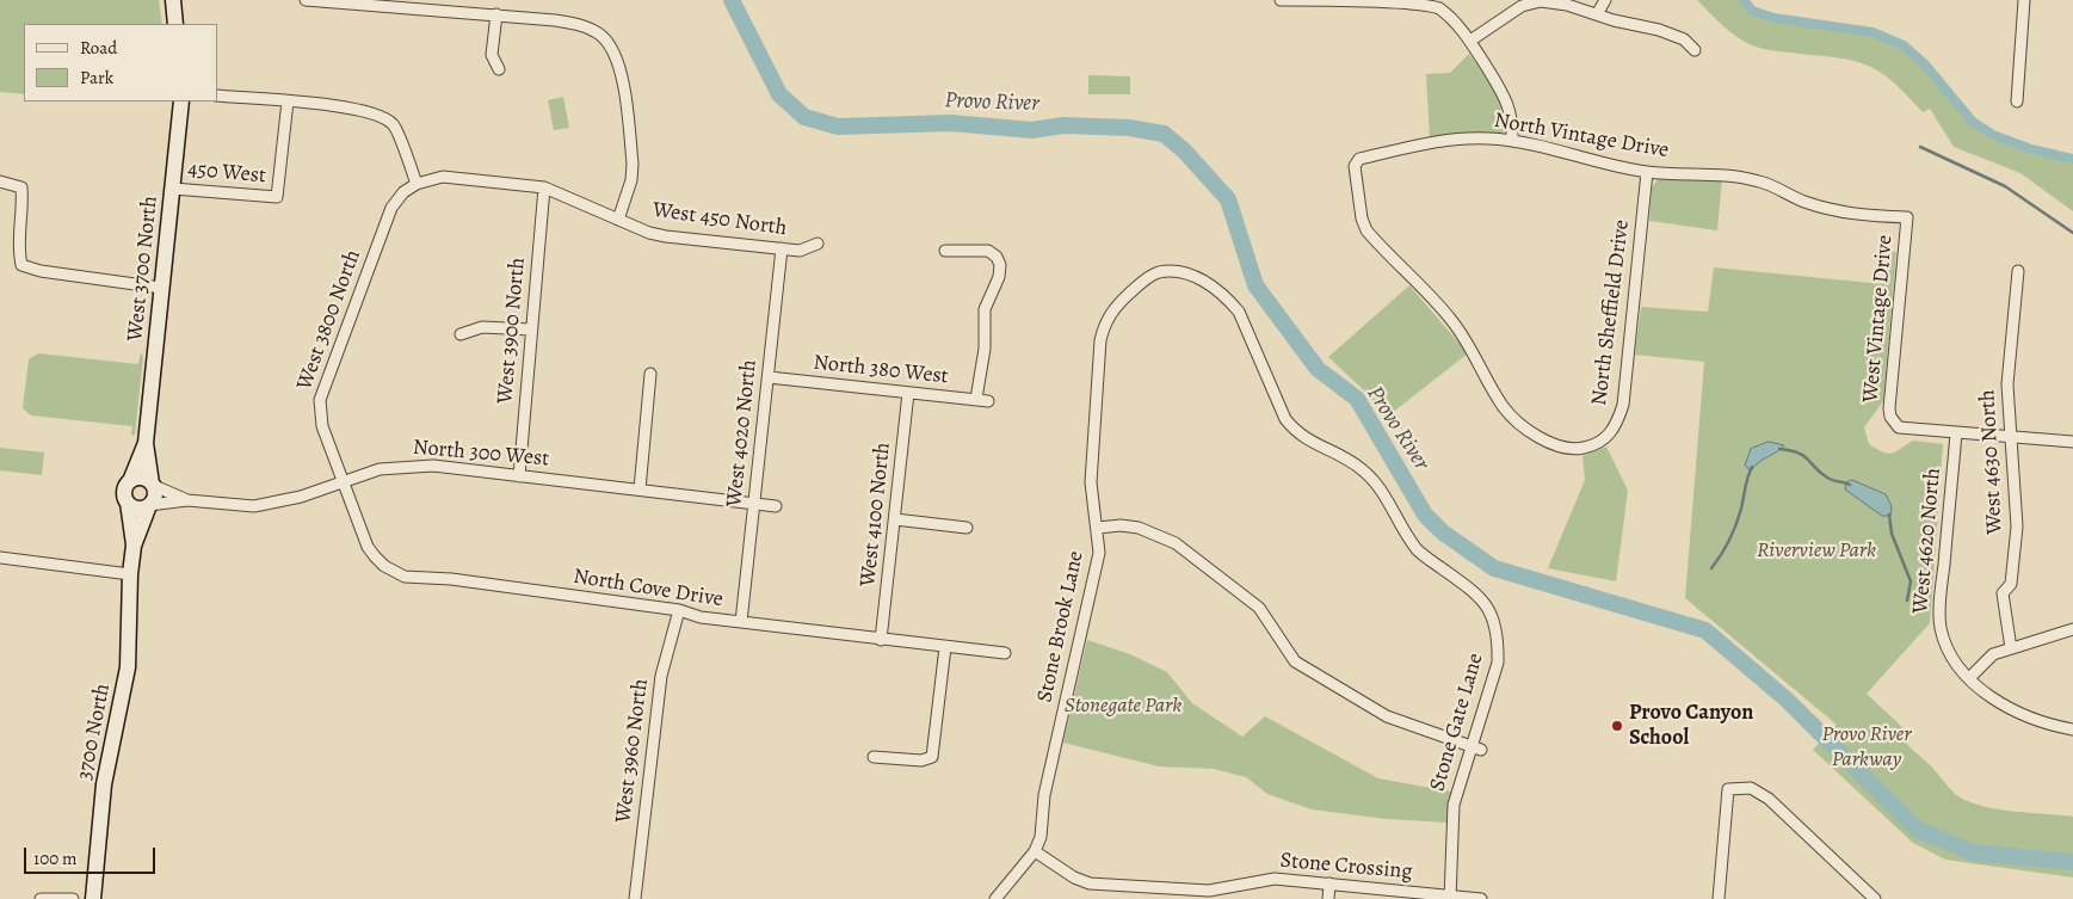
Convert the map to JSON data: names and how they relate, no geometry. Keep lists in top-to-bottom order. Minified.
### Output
{"streets":{"main road":["West 3700 North","3700 North"],"street":["North Vintage Drive","450 West","West 450 North","North Sheffield Drive","West Vintage Drive","West 3800 North","West 3900 North","North 380 West","West 4020 North","North 300 West","West 4630 North","West 4100 North","West 4620 North","North Cove Drive","Stone Brook Lane","Stone Gate Lane","West 3960 North","Stone Crossing"]},"crossings":[["North Vintage Drive","North Sheffield Drive"],["North Vintage Drive","West Vintage Drive"],["450 West","West 3700 North"],["West 450 North","West 3800 North"],["West 450 North","West 3900 North"],["West 450 North","West 4020 North"],["West 3700 North","North 300 West"],["West Vintage Drive","West 4620 North"],["West 3800 North","North 300 West"],["West 3800 North","North Cove Drive"],["West 3900 North","North 300 West"],["North 380 West","West 4020 North"],["North 380 West","West 4100 North"],["West 4020 North","North 300 West"],["West 4020 North","North Cove Drive"],["North 300 West","North Cove Drive"],["West 4100 North","North Cove Drive"],["North Cove Drive","West 3960 North"],["Stone Brook Lane","Stone Gate Lane"],["Stone Brook Lane","Stone Crossing"],["Stone Gate Lane","Stone Crossing"]],"water":["Provo River"],"parks":["Riverview Park","Stonegate Park","Provo River Parkway"],"places":["Provo Canyon School"],"legend":["Road","Park"],"scale_bar":"100 m"}
